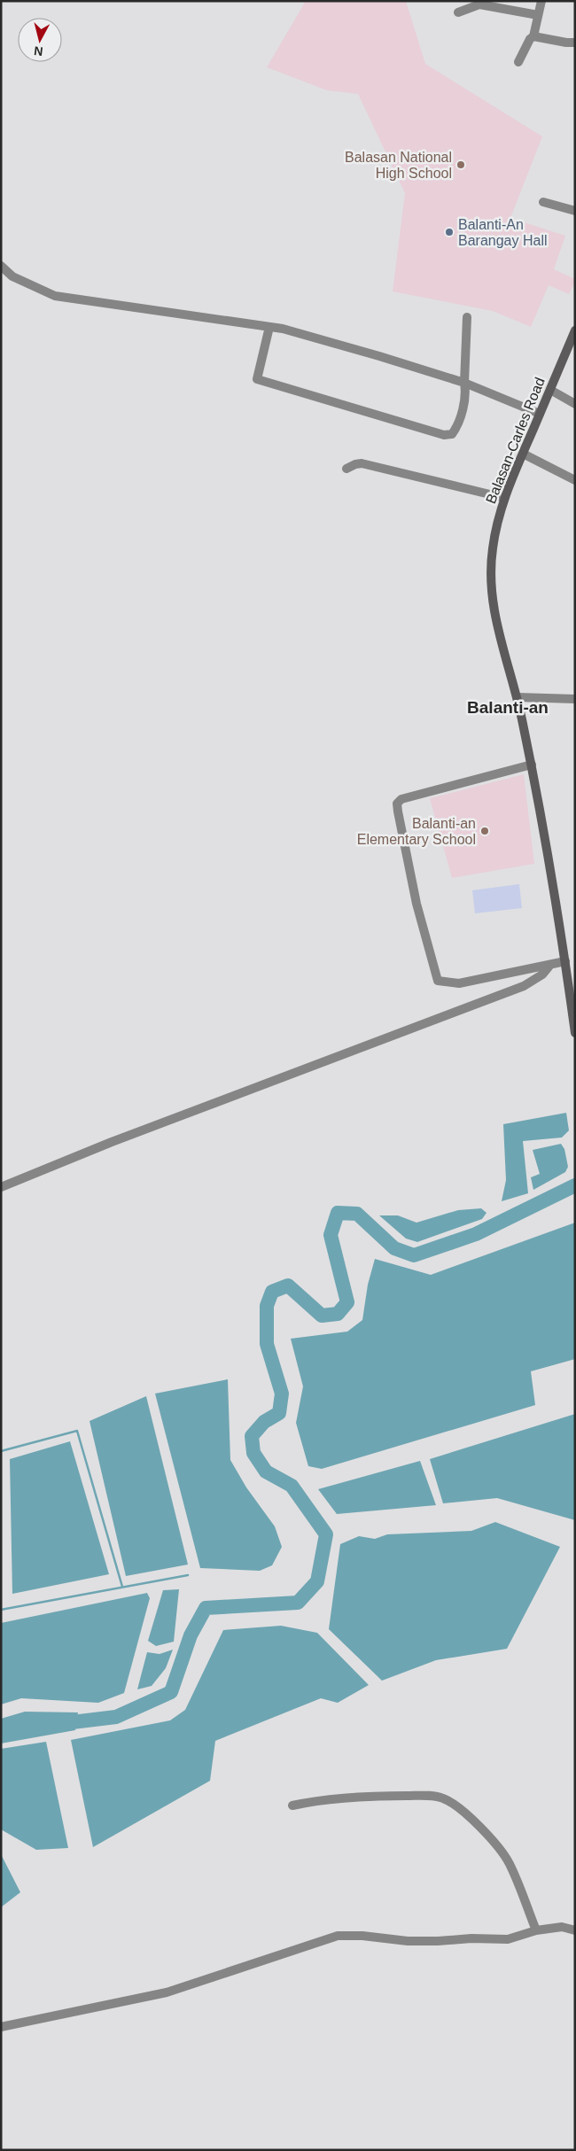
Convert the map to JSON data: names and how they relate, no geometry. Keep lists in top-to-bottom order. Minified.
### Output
{"streets":{"main road":["Balasan-Carles Road"]},"districts":["Balanti-an"],"places":["Balasan National High School","Balanti-An Barangay Hall","Balanti-an Elementary School"],"north":"bottom"}
